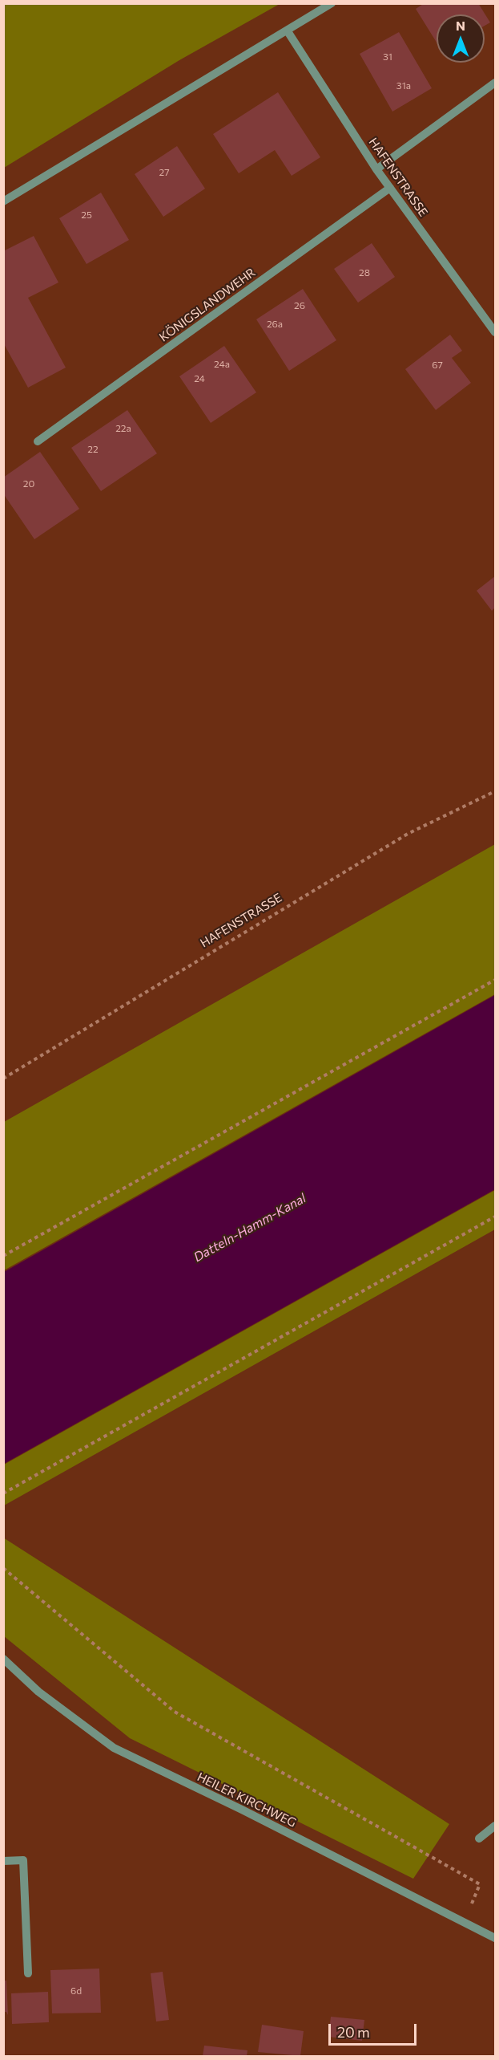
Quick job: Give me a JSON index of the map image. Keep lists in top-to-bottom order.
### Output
{
  "streets": {
    "street": ["HAFENSTRASSE", "KÖNIGSLANDWEHR", "HEILER KIRCHWEG"]
  },
  "crossings": [
    ["HAFENSTRASSE", "KÖNIGSLANDWEHR"]
  ],
  "water": ["Datteln-Hamm-Kanal"],
  "house_numbers": [
    "31",
    "31a",
    "27",
    "25",
    "28",
    "26",
    "26a",
    "24a",
    "67",
    "24",
    "22a",
    "22",
    "20",
    "6d"
  ],
  "scale_bar": "20 m",
  "north": "top"
}
